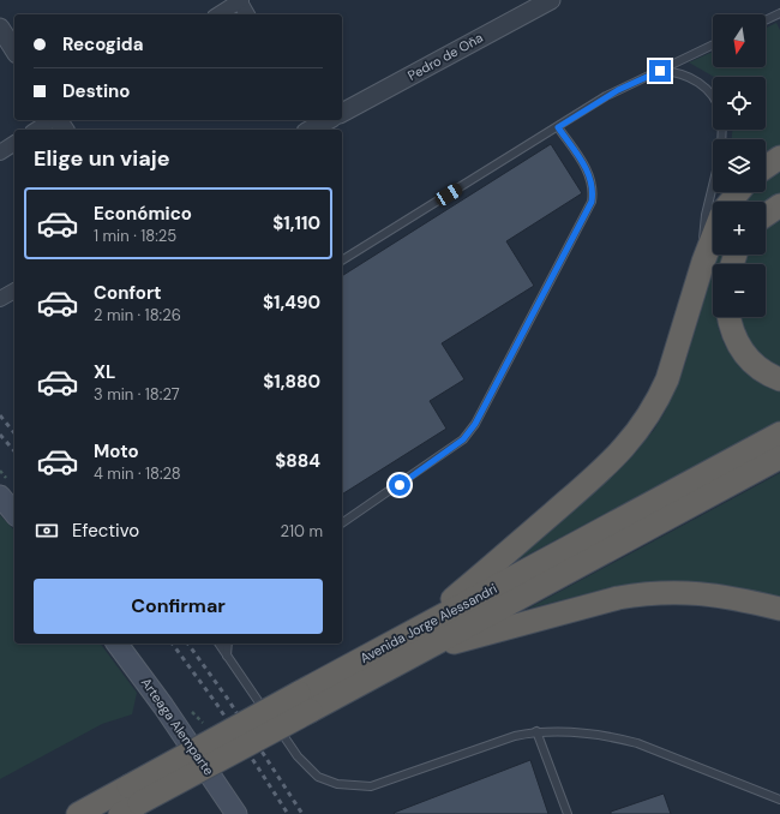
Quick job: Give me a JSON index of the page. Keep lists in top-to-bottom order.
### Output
{
  "streets": {
    "highway": ["Avenida Jorge Alessandri"],
    "main road": ["Arteaga Alemparte"],
    "street": ["Pedro de Oña"]
  },
  "north": "bottom",
  "page": {
    "map_buttons": ["+", "−"],
    "banner": ["Recogida", "Destino"],
    "heading": "Elige un viaje",
    "list": [
      {
        "name": "Económico",
        "note": "1 min · 18:25",
        "value": "$1,110"
      },
      {
        "name": "Confort",
        "note": "2 min · 18:26",
        "value": "$1,490"
      },
      {
        "name": "XL",
        "note": "3 min · 18:27",
        "value": "$1,880"
      },
      {
        "name": "Moto",
        "note": "4 min · 18:28",
        "value": "$884"
      }
    ],
    "pay": ["Efectivo", "210 m"],
    "buttons": "Confirmar"
  }
}
